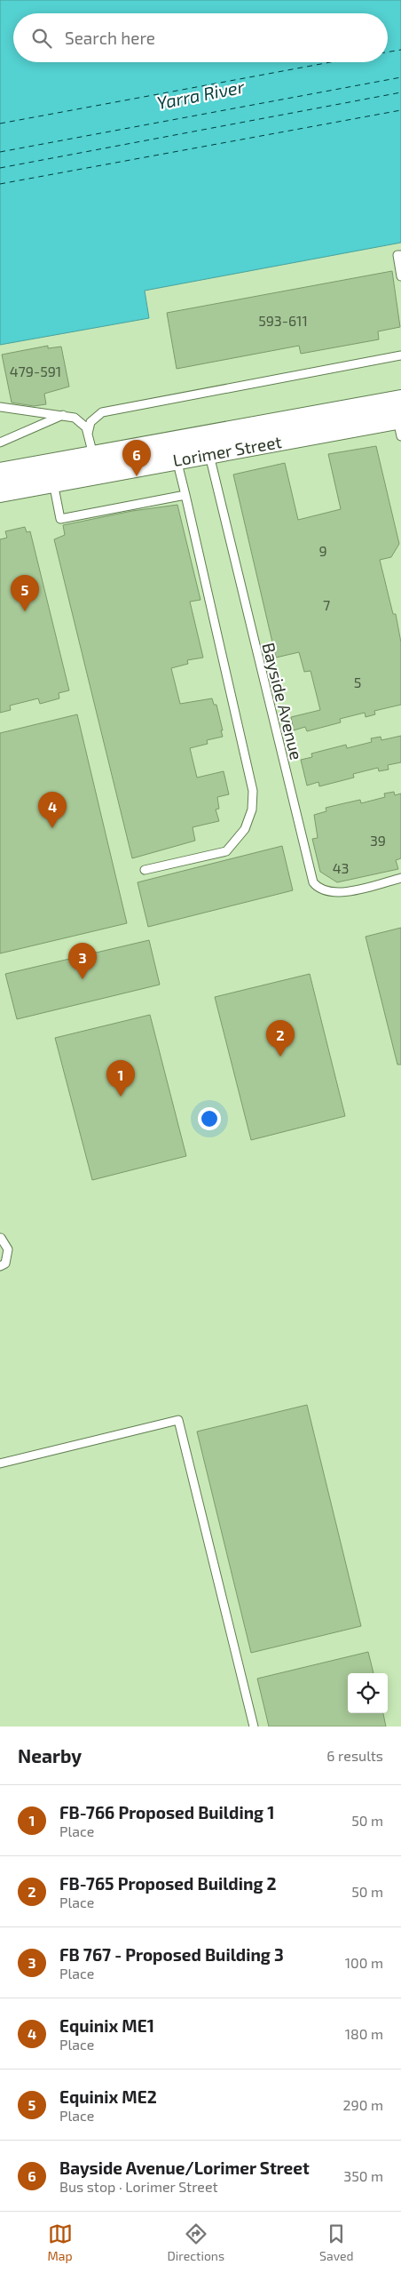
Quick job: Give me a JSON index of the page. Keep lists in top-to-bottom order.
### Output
{
  "streets": {
    "main road": ["Lorimer Street"],
    "lane": ["Bayside Avenue"]
  },
  "crossings": [
    ["Lorimer Street", "Bayside Avenue"]
  ],
  "water": ["Yarra River"],
  "house_numbers": [
    "593-611",
    "479-591",
    "9",
    "7",
    "5",
    "39",
    "43"
  ],
  "page": {
    "search": "Search here",
    "pins": [
      "6",
      "5",
      "4",
      "3",
      "2",
      "1"
    ],
    "heading": ["Nearby", "6 results"],
    "list": [
      {
        "mark": "1",
        "name": "FB-766 Proposed Building 1",
        "note": "Place",
        "value": "50 m"
      },
      {
        "mark": "2",
        "name": "FB-765 Proposed Building 2",
        "note": "Place",
        "value": "50 m"
      },
      {
        "mark": "3",
        "name": "FB 767 - Proposed Building 3",
        "note": "Place",
        "value": "100 m"
      },
      {
        "mark": "4",
        "name": "Equinix ME1",
        "note": "Place",
        "value": "180 m"
      },
      {
        "mark": "5",
        "name": "Equinix ME2",
        "note": "Place",
        "value": "290 m"
      },
      {
        "mark": "6",
        "name": "Bayside Avenue/Lorimer Street",
        "note": "Bus stop · Lorimer Street",
        "value": "350 m"
      }
    ],
    "nav": ["Map", "Directions", "Saved"]
  }
}
